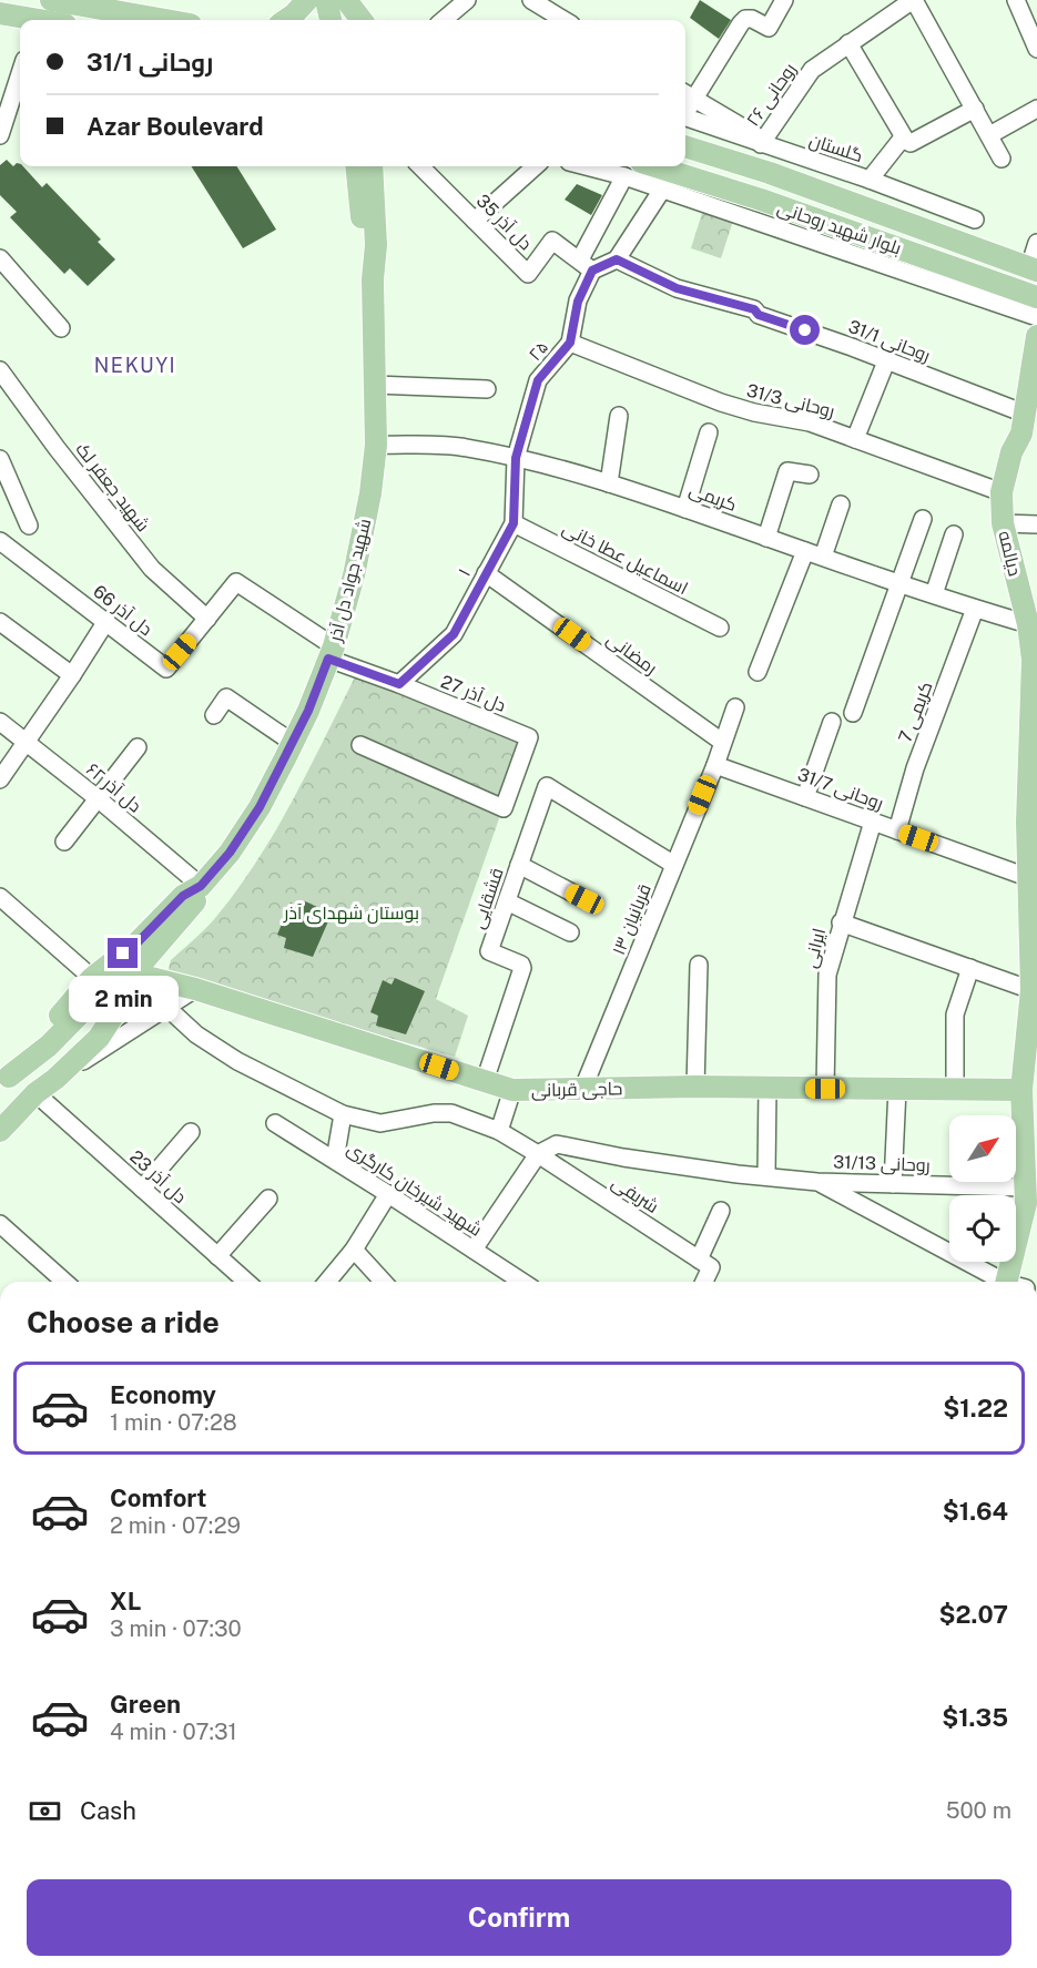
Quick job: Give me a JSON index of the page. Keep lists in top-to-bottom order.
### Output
{
  "streets": {
    "main road": [
      "بلوار شهید روحانی",
      "دیالمه",
      "شهید جواد دل آذر",
      "حاجی قربانی"
    ],
    "street": [
      "روحانی ۲۶",
      "گلستان",
      "دل آذر 35",
      "روحانی 31/1",
      "۲۵",
      "روحانی 31/3",
      "شهید جعفر لک",
      "کریمی",
      "اسماعیل عطا خانی",
      "۱",
      "دل آذر 66",
      "رمضانی",
      "دل آذر 27",
      "کریمی 7",
      "دل آذر ۶۲",
      "روحانی 31/7",
      "قشقایی",
      "۱۳ قربانیان",
      "ایرانی",
      "روحانی 31/13",
      "دل آذر 23",
      "شهید شیرخان کارگری",
      "شریفی"
    ]
  },
  "crossings": [
    ["روحانی ۲۶", "گلستان"],
    ["دل آذر 35", "۲۵"],
    ["روحانی 31/1", "دیالمه"],
    ["۲۵", "روحانی 31/3"],
    ["۲۵", "کریمی"],
    ["۲۵", "۱"],
    ["روحانی 31/3", "دیالمه"],
    ["شهید جعفر لک", "دل آذر 66"],
    ["کریمی", "دیالمه"],
    ["کریمی", "۱"],
    ["کریمی", "شهید جواد دل آذر"],
    ["کریمی", "کریمی 7"],
    ["دیالمه", "روحانی 31/7"],
    ["دیالمه", "حاجی قربانی"],
    ["دیالمه", "روحانی 31/13"],
    ["اسماعیل عطا خانی", "۱"],
    ["۱", "رمضانی"],
    ["۱", "دل آذر 27"],
    ["شهید جواد دل آذر", "دل آذر 66"],
    ["شهید جواد دل آذر", "دل آذر 27"],
    ["شهید جواد دل آذر", "دل آذر ۶۲"],
    ["دل آذر 66", "دل آذر 27"],
    ["رمضانی", "۱۳ قربانیان"],
    ["کریمی 7", "روحانی 31/7"],
    ["روحانی 31/7", "۱۳ قربانیان"],
    ["روحانی 31/7", "ایرانی"],
    ["قشقایی", "۱۳ قربانیان"],
    ["قشقایی", "حاجی قربانی"],
    ["۱۳ قربانیان", "حاجی قربانی"],
    ["ایرانی", "حاجی قربانی"],
    ["روحانی 31/13", "شریفی"]
  ],
  "districts": ["NEKUYI"],
  "parks": ["بوستان شهدای آذر"],
  "north": "top right",
  "page": {
    "banner": ["روحانی 31/1", "Azar Boulevard"],
    "bubble": "2 min",
    "heading": "Choose a ride",
    "list": [
      {
        "name": "Economy",
        "note": "1 min · 07:28",
        "value": "$1.22"
      },
      {
        "name": "Comfort",
        "note": "2 min · 07:29",
        "value": "$1.64"
      },
      {
        "name": "XL",
        "note": "3 min · 07:30",
        "value": "$2.07"
      },
      {
        "name": "Green",
        "note": "4 min · 07:31",
        "value": "$1.35"
      }
    ],
    "pay": ["Cash", "500 m"],
    "buttons": "Confirm"
  }
}
